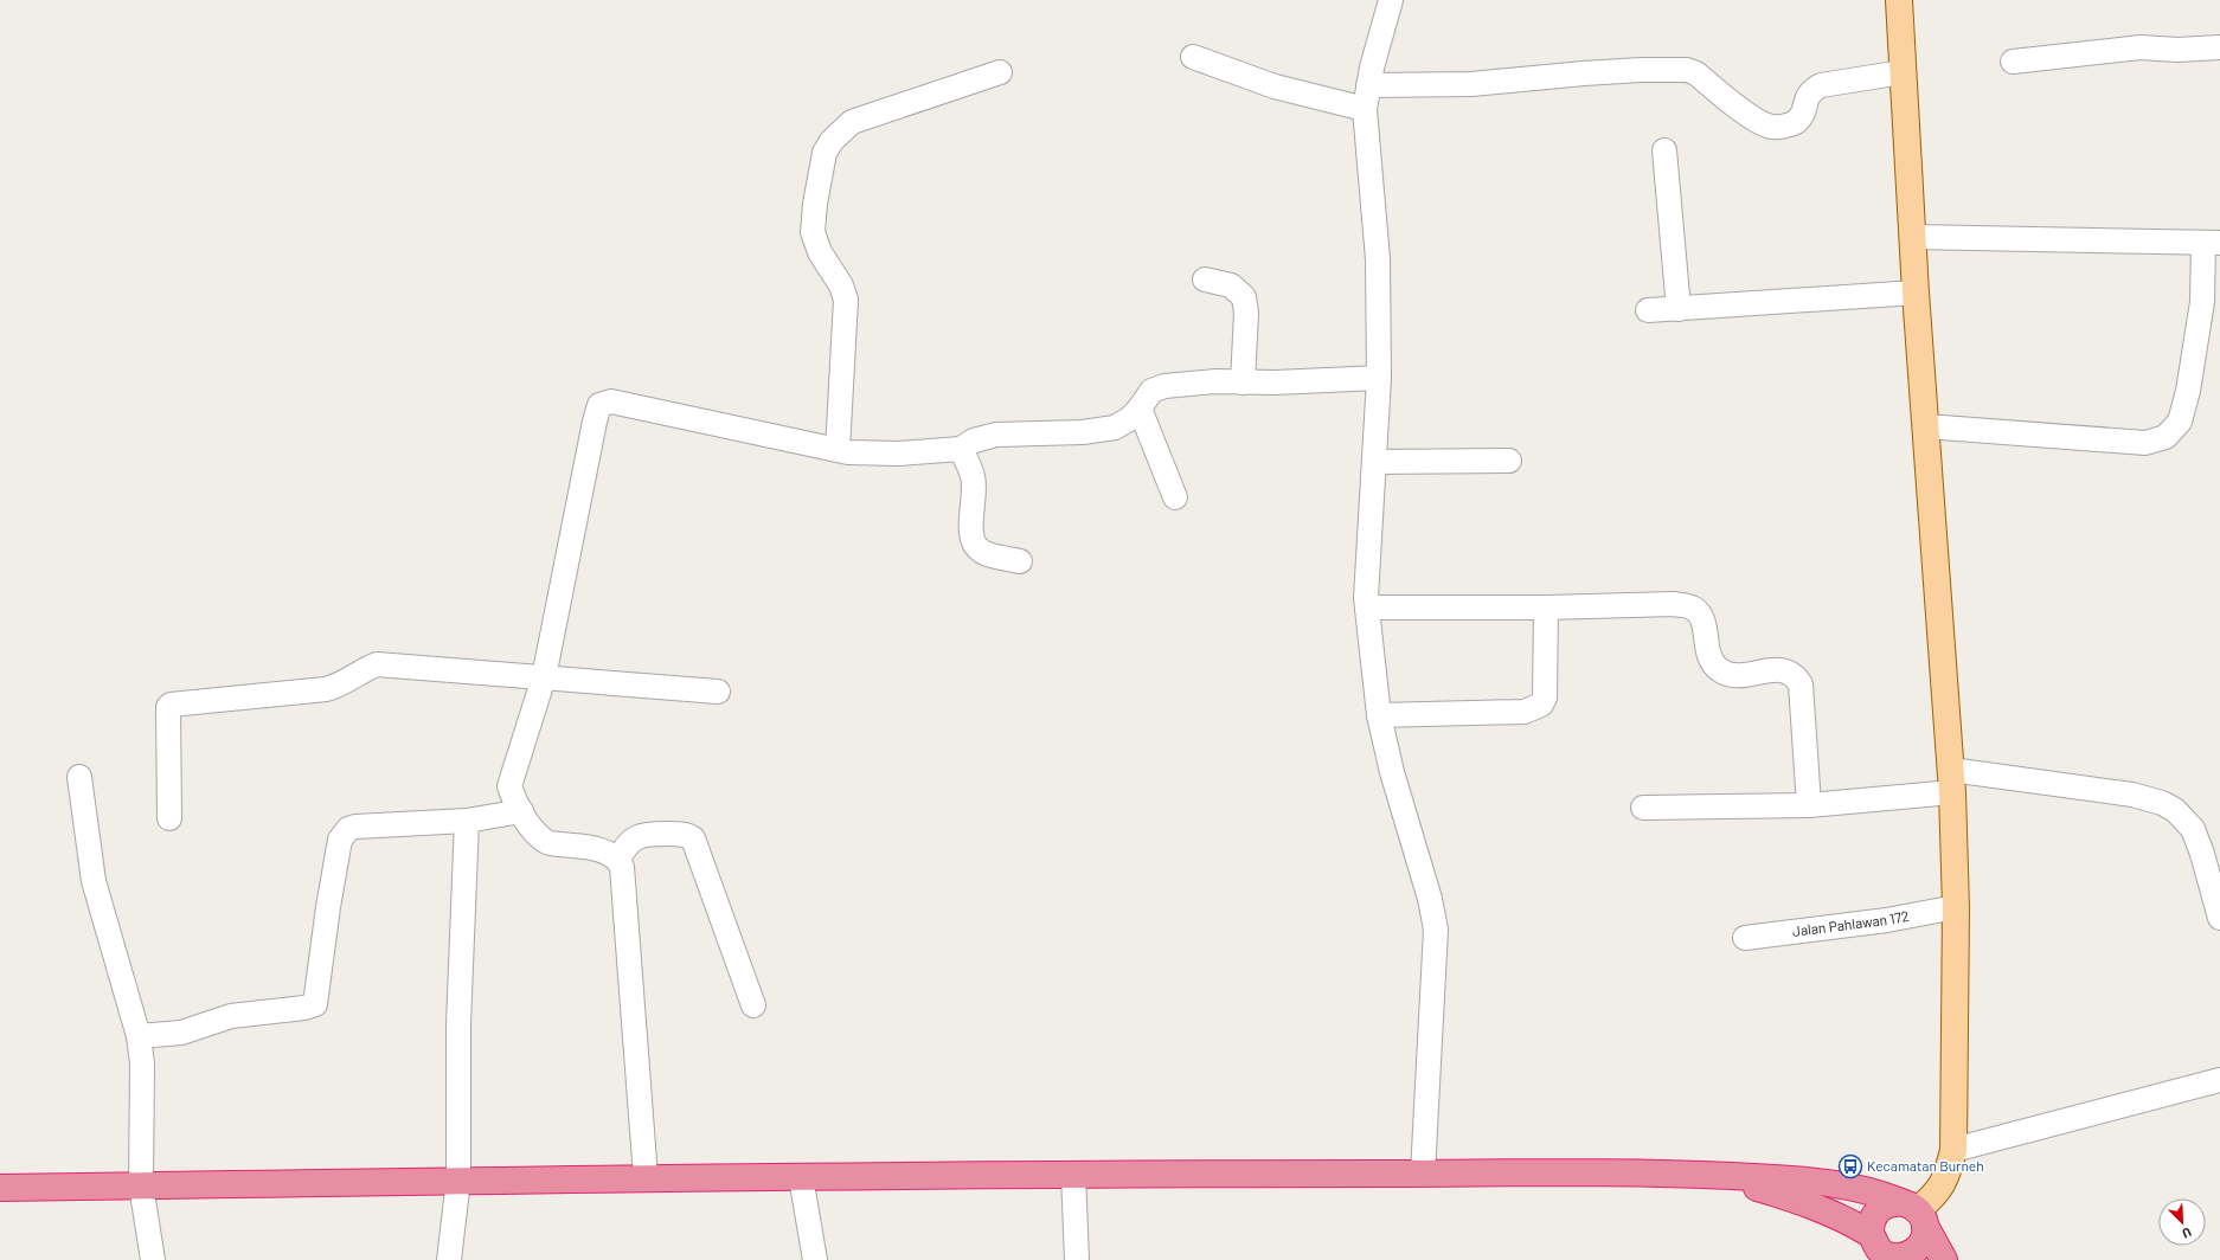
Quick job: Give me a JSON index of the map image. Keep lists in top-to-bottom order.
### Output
{
  "streets": {
    "street": ["Jalan Pahlawan 172"]
  },
  "places": {
    "bus stop": ["Kecamatan Burneh"]
  },
  "north": "bottom right"
}
